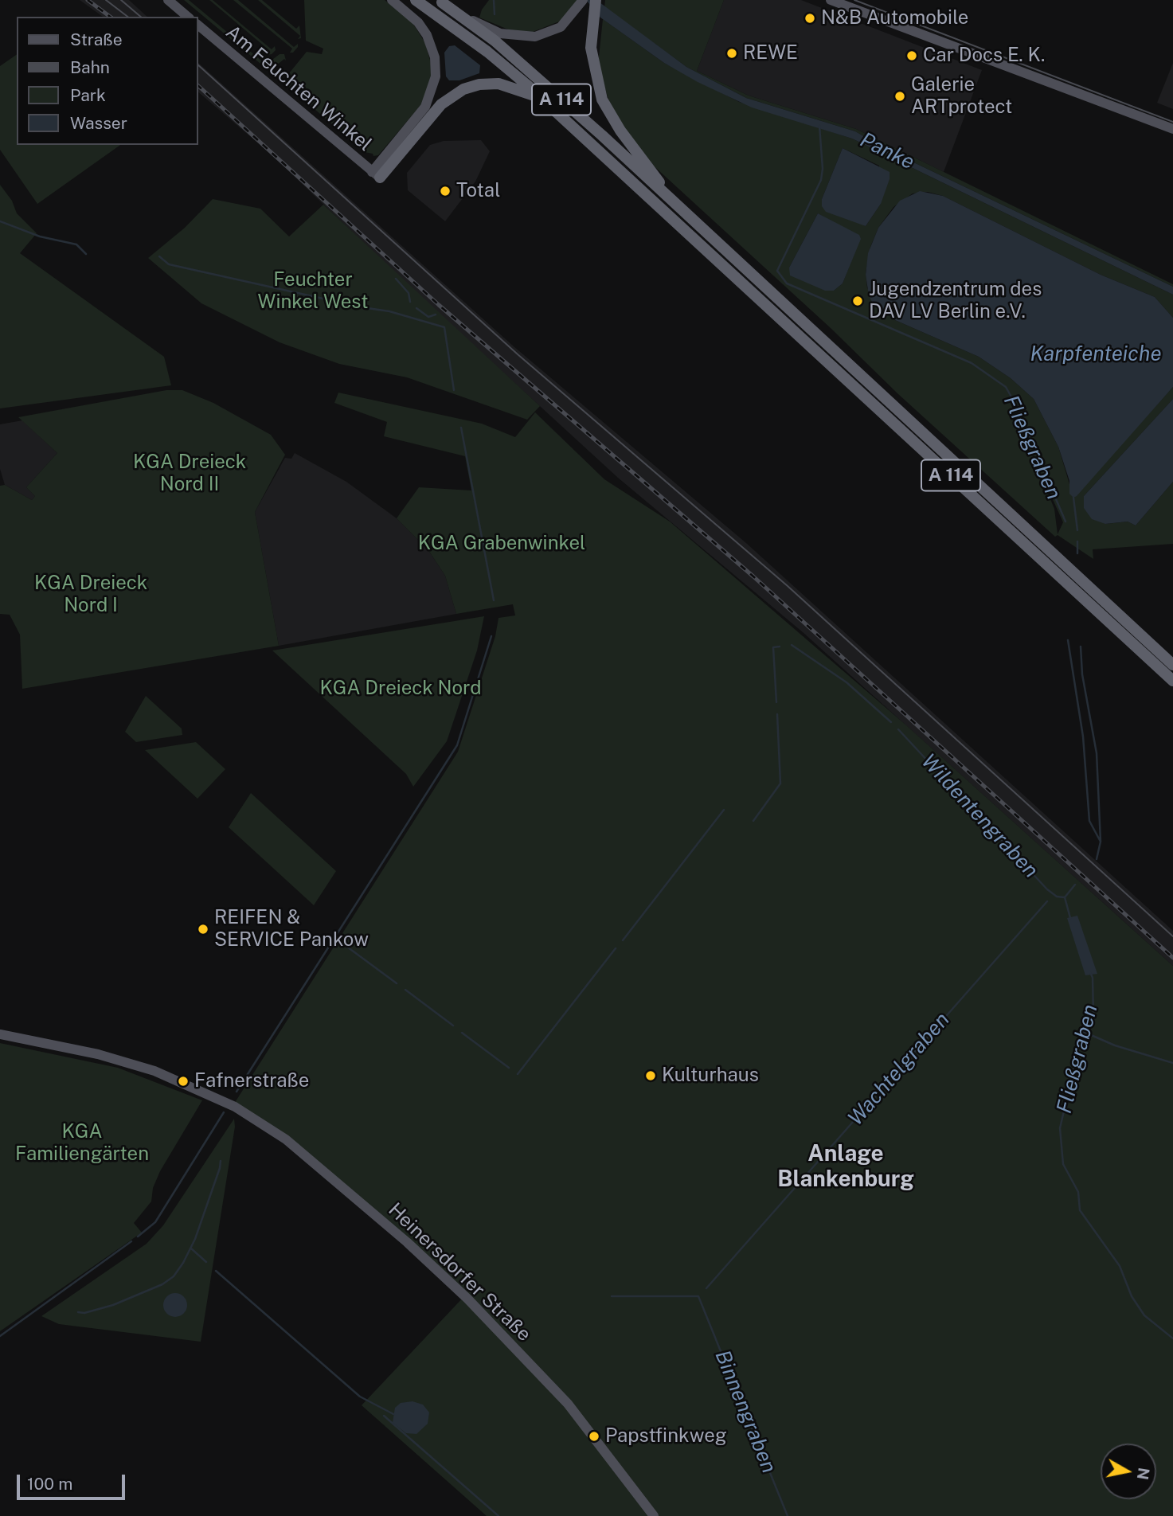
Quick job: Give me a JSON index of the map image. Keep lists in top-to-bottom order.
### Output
{
  "streets": {
    "highway": ["A 114"],
    "main road": ["Am Feuchten Winkel", "Heinersdorfer Straße"]
  },
  "districts": ["Anlage Blankenburg"],
  "water": [
    "Panke",
    "Karpfenteiche",
    "Fließgraben",
    "Wildentengraben",
    "Wachtelgraben",
    "Binnengraben"
  ],
  "parks": [
    "Feuchter Winkel West",
    "KGA Dreieck Nord II",
    "KGA Grabenwinkel",
    "KGA Dreieck Nord I",
    "KGA Dreieck Nord",
    "KGA Familiengärten"
  ],
  "places": [
    "N&B Automobile",
    "REWE",
    "Car Docs E. K.",
    "Galerie ARTprotect",
    "Total",
    "Jugendzentrum des DAV LV Berlin e.V.",
    "REIFEN & SERVICE Pankow",
    "Kulturhaus",
    "Fafnerstraße",
    "Papstfinkweg"
  ],
  "legend": [
    "Straße",
    "Bahn",
    "Park",
    "Wasser"
  ],
  "scale_bar": "100 m",
  "north": "right"
}
